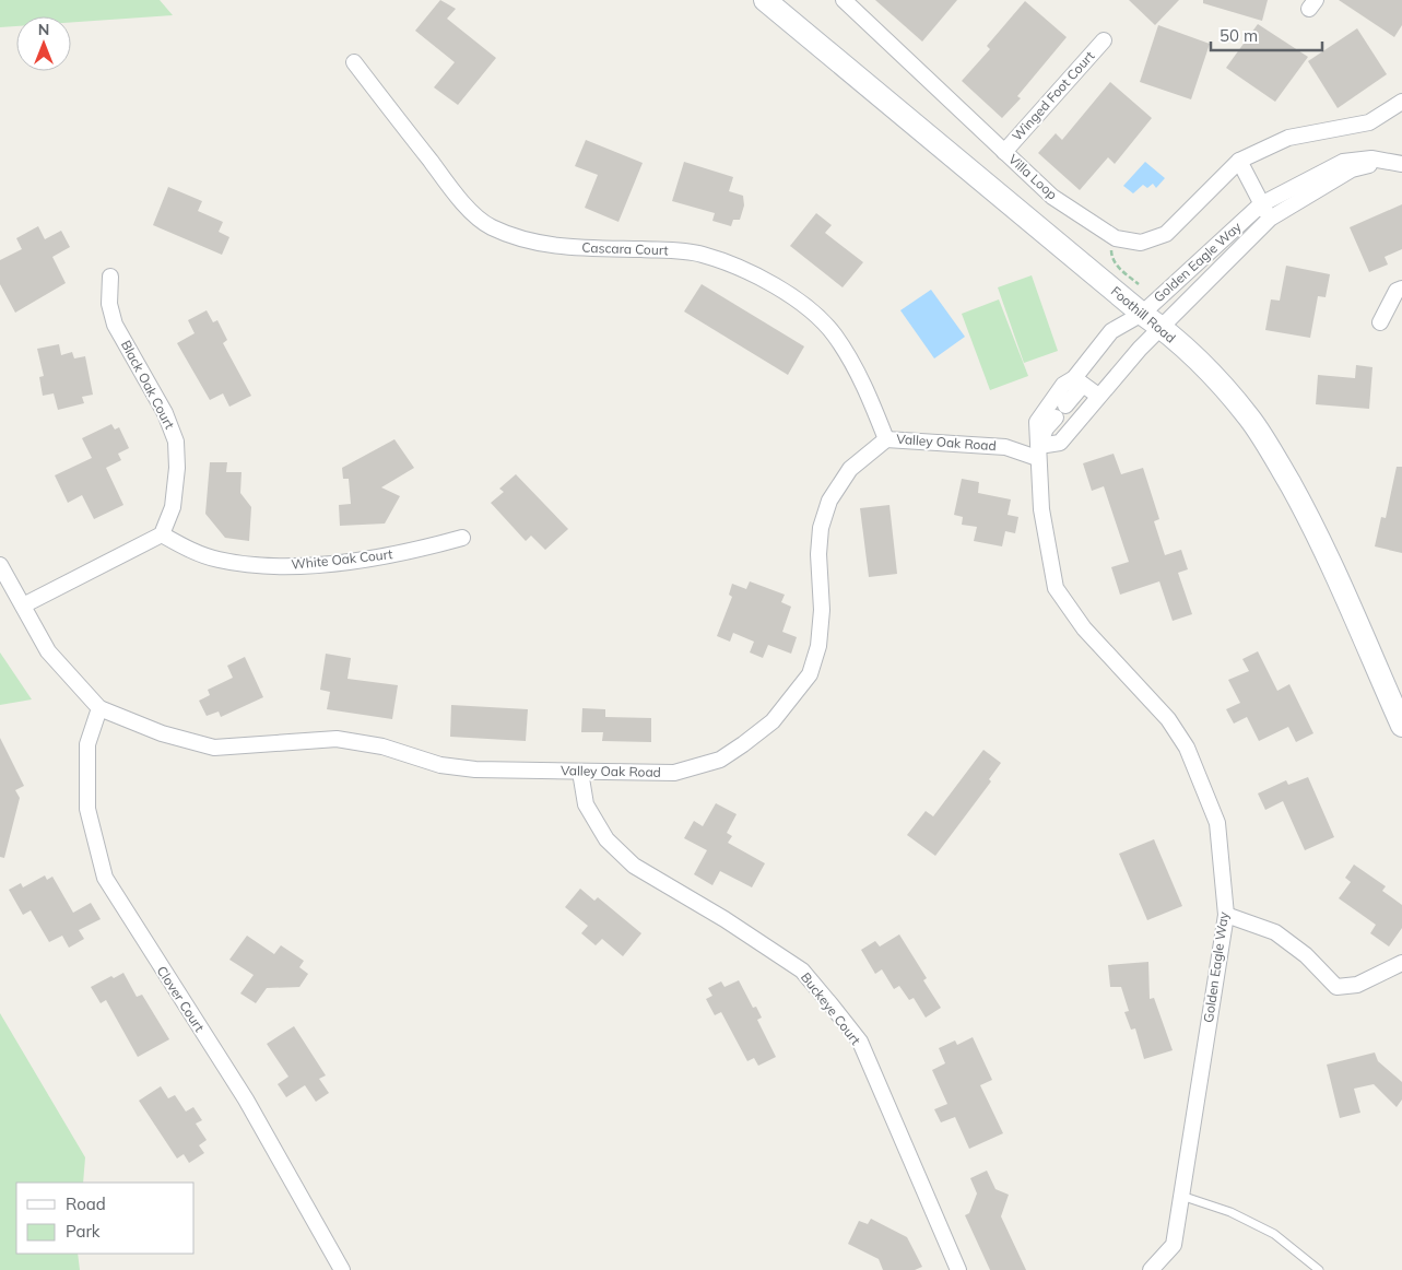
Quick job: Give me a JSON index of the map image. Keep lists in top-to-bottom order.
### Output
{
  "streets": {
    "main road": ["Foothill Road"],
    "street": [
      "Winged Foot Court",
      "Villa Loop",
      "Cascara Court",
      "Golden Eagle Way",
      "Black Oak Court",
      "Valley Oak Road",
      "White Oak Court",
      "Clover Court",
      "Buckeye Court"
    ]
  },
  "crossings": [
    ["Winged Foot Court", "Villa Loop"],
    ["Cascara Court", "Valley Oak Road"],
    ["Golden Eagle Way", "Foothill Road"],
    ["Golden Eagle Way", "Valley Oak Road"],
    ["Black Oak Court", "White Oak Court"],
    ["Valley Oak Road", "Clover Court"],
    ["Valley Oak Road", "Buckeye Court"]
  ],
  "legend": ["Road", "Park"],
  "scale_bar": "50 m",
  "north": "top"
}
